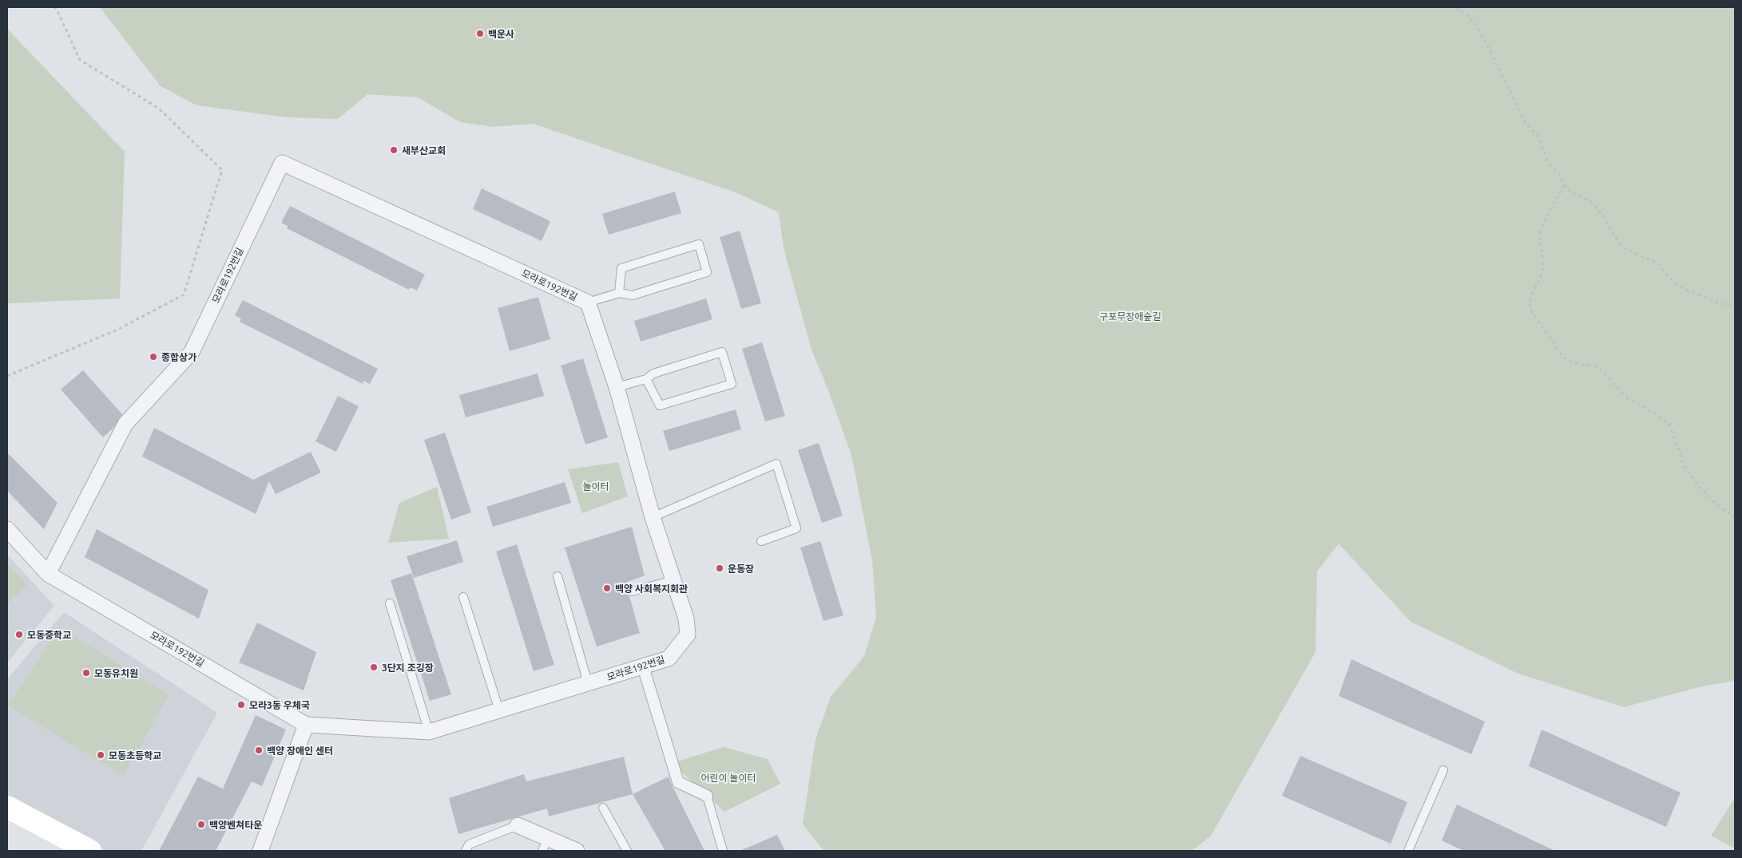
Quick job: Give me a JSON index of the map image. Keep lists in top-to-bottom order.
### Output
{
  "streets": {
    "street": ["모라로192번길"]
  },
  "parks": ["구포무장애숲길", "놀이터", "어린이 놀이터"],
  "places": [
    "백운사",
    "새부산교회",
    "종합상가",
    "운동장",
    "백양 사회복지회관",
    "모동중학교",
    "3단지 조깅장",
    "모동유치원",
    "모라3동 우체국",
    "백양 장애인 센터",
    "모동초등학교",
    "백양벤쳐타운"
  ]
}
